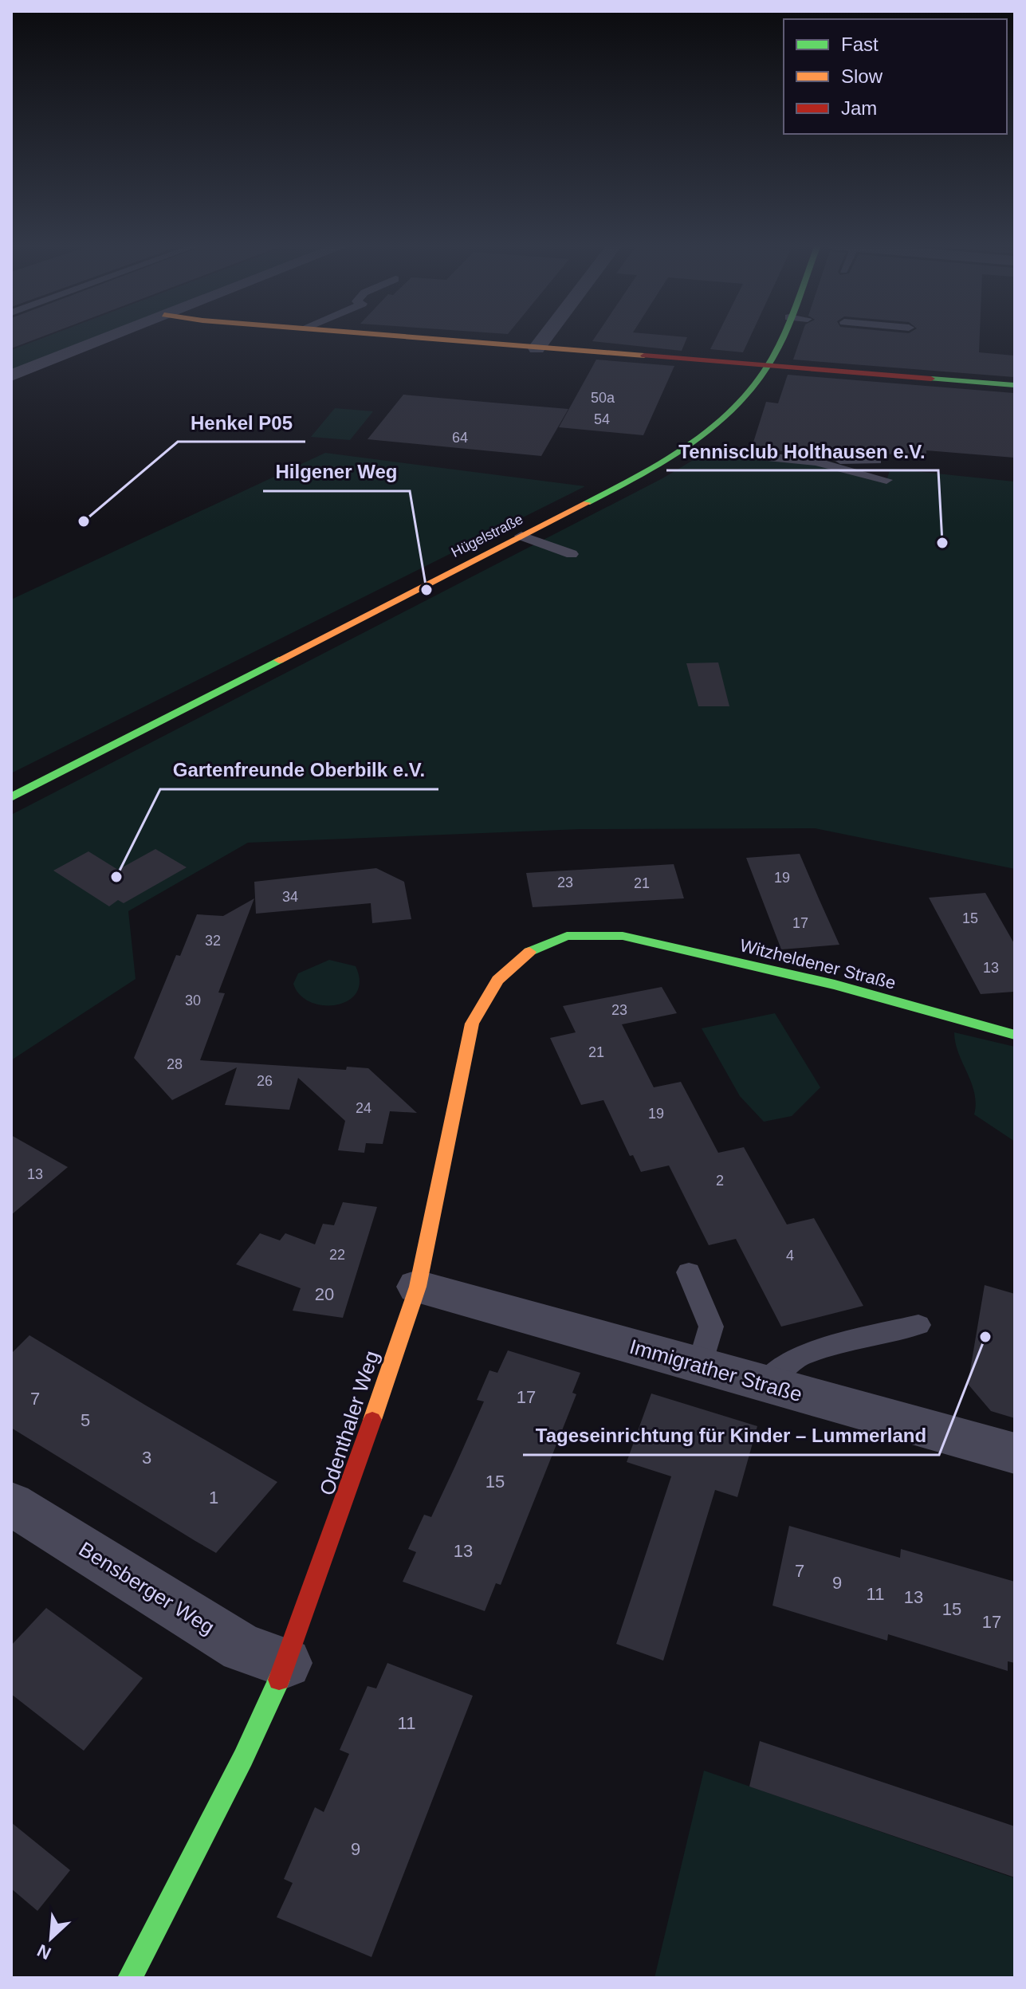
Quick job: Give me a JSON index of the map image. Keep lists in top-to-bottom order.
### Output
{
  "streets": {
    "street": [
      "Hügelstraße",
      "Witzheldener Straße",
      "Immigrather Straße",
      "Odenthaler Weg",
      "Bensberger Weg"
    ]
  },
  "crossings": [
    ["Witzheldener Straße", "Odenthaler Weg"],
    ["Immigrather Straße", "Odenthaler Weg"],
    ["Odenthaler Weg", "Bensberger Weg"]
  ],
  "places": [
    "Henkel P05",
    "Tennisclub Holthausen e.V.",
    "Hilgener Weg",
    "Gartenfreunde Oberbilk e.V.",
    "Tageseinrichtung für Kinder – Lummerland"
  ],
  "house_numbers": [
    "50a",
    "54",
    "64",
    "19",
    "23",
    "21",
    "34",
    "15",
    "17",
    "32",
    "13",
    "30",
    "23",
    "21",
    "28",
    "26",
    "24",
    "19",
    "13",
    "2",
    "22",
    "4",
    "20",
    "17",
    "7",
    "5",
    "3",
    "15",
    "1",
    "13",
    "7",
    "9",
    "11",
    "13",
    "15",
    "17",
    "11",
    "9"
  ],
  "legend": ["Fast", "Slow", "Jam"],
  "north": "bottom left"
}
